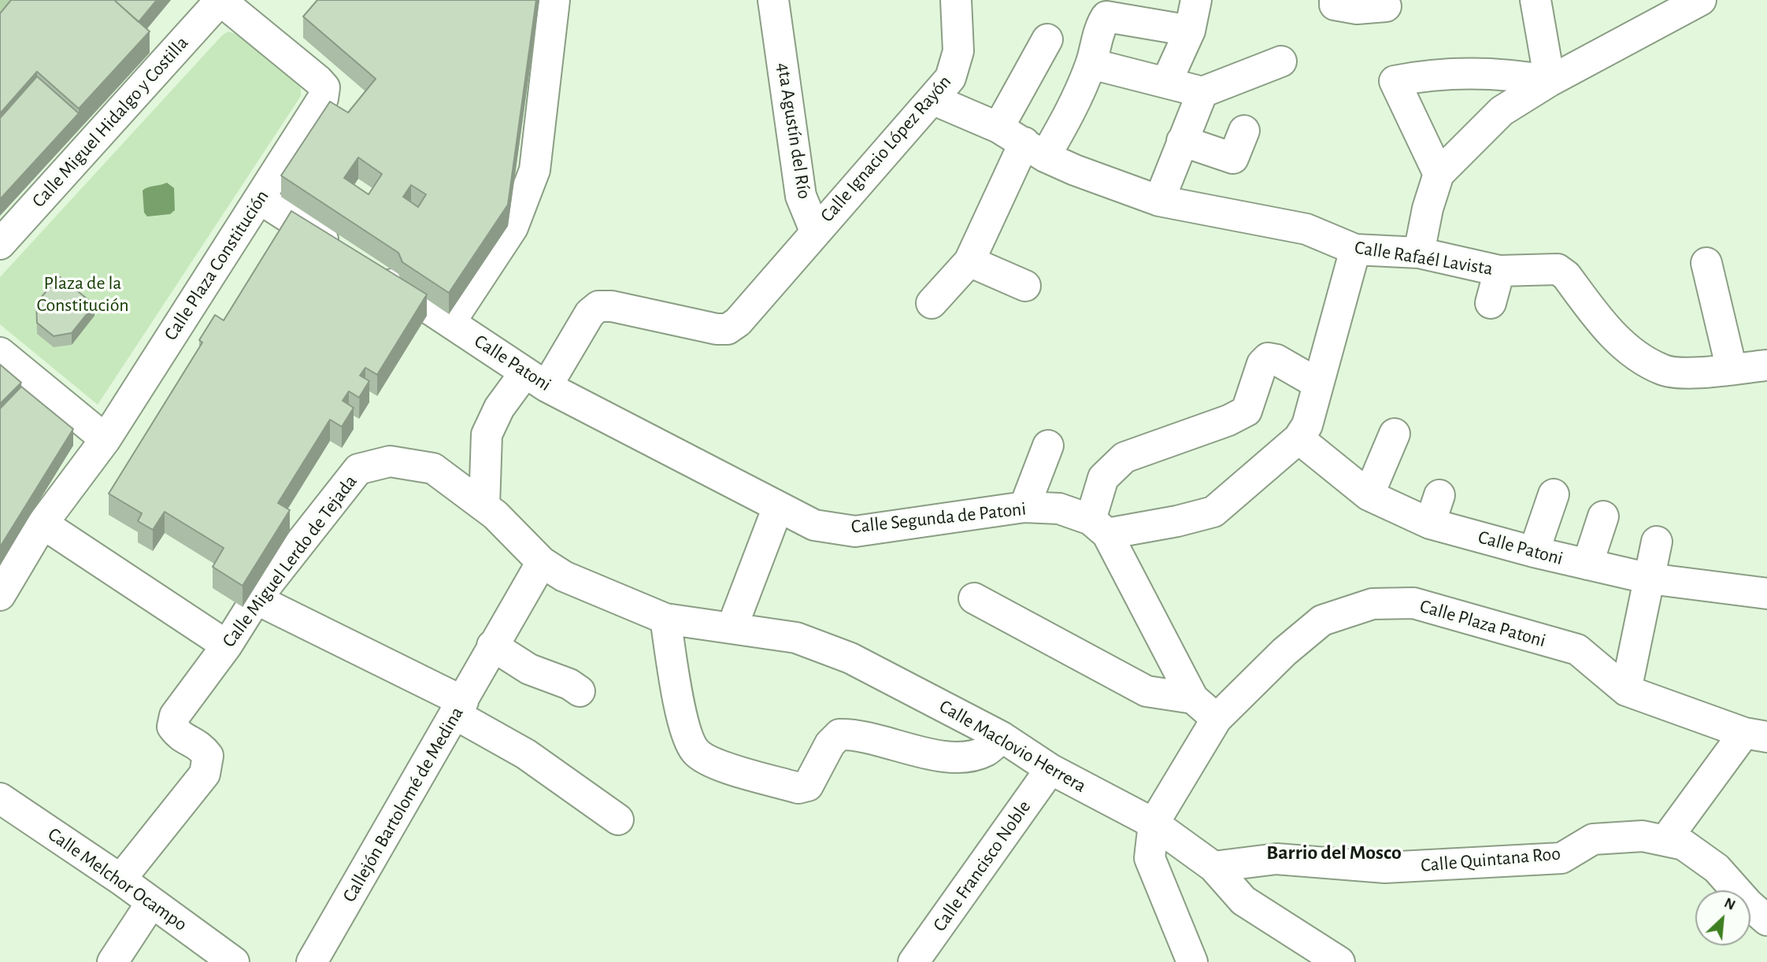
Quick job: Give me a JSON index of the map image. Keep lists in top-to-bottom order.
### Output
{
  "streets": {
    "street": [
      "Calle Miguel Hidalgo y Costilla",
      "4ta Agustín del Río",
      "Calle Ignacio López Rayón",
      "Calle Rafaél Lavista",
      "Calle Plaza Constitución",
      "Calle Patoni",
      "Calle Segunda de Patoni",
      "Calle Miguel Lerdo de Tejada",
      "Calle Plaza Patoni",
      "Calle Maclovio Herrera",
      "Callejón Bartolomé de Medina",
      "Calle Quintana Roo",
      "Calle Francisco Noble",
      "Calle Melchor Ocampo"
    ]
  },
  "crossings": [
    ["Calle Miguel Hidalgo y Costilla", "Calle Plaza Constitución"],
    ["4ta Agustín del Río", "Calle Ignacio López Rayón"],
    ["Calle Ignacio López Rayón", "Calle Rafaél Lavista"],
    ["Calle Patoni", "Calle Segunda de Patoni"],
    ["Calle Miguel Lerdo de Tejada", "Calle Maclovio Herrera"],
    ["Calle Miguel Lerdo de Tejada", "Callejón Bartolomé de Medina"],
    ["Calle Miguel Lerdo de Tejada", "Calle Melchor Ocampo"],
    ["Calle Plaza Patoni", "Calle Maclovio Herrera"],
    ["Calle Maclovio Herrera", "Calle Quintana Roo"],
    ["Calle Maclovio Herrera", "Calle Francisco Noble"]
  ],
  "districts": ["Barrio del Mosco"],
  "parks": ["Plaza de la Constitución"],
  "north": "top right"
}
